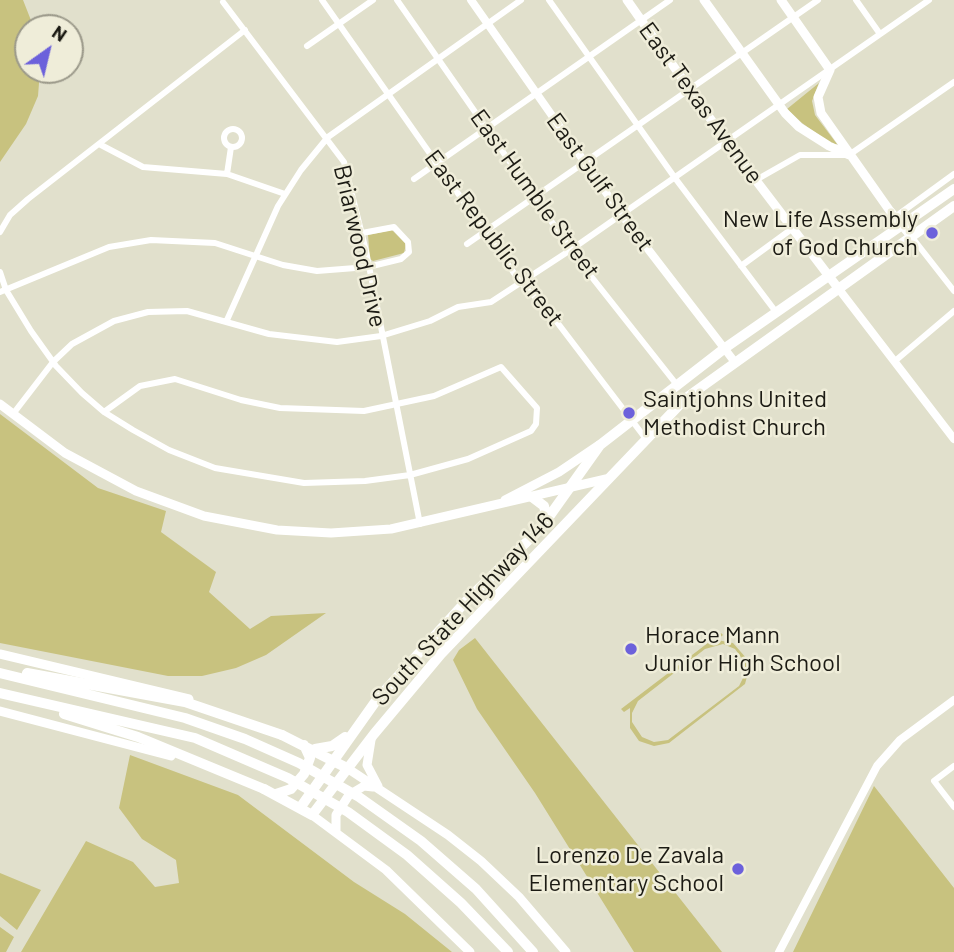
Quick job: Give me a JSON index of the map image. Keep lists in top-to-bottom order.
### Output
{
  "streets": {
    "main road": ["East Texas Avenue", "South State Highway 146"],
    "street": [
      "East Gulf Street",
      "East Humble Street",
      "East Republic Street",
      "Briarwood Drive"
    ]
  },
  "crossings": [
    ["East Texas Avenue", "South State Highway 146"],
    ["East Gulf Street", "South State Highway 146"],
    ["East Humble Street", "South State Highway 146"],
    ["East Republic Street", "South State Highway 146"]
  ],
  "places": [
    "New Life Assembly of God Church",
    "Saintjohns United Methodist Church",
    "Horace Mann Junior High School",
    "Lorenzo De Zavala Elementary School"
  ],
  "north": "top right"
}
